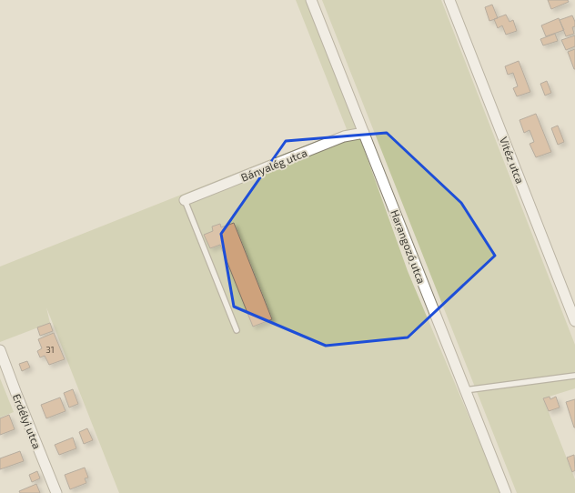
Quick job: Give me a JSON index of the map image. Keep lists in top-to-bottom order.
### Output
{
  "streets": {
    "street": [
      "Vitéz utca",
      "Bányalég utca",
      "Harangozó utca",
      "Erdélyi utca"
    ]
  },
  "crossings": [
    ["Bányalég utca", "Harangozó utca"]
  ],
  "house_numbers": ["31"]
}
